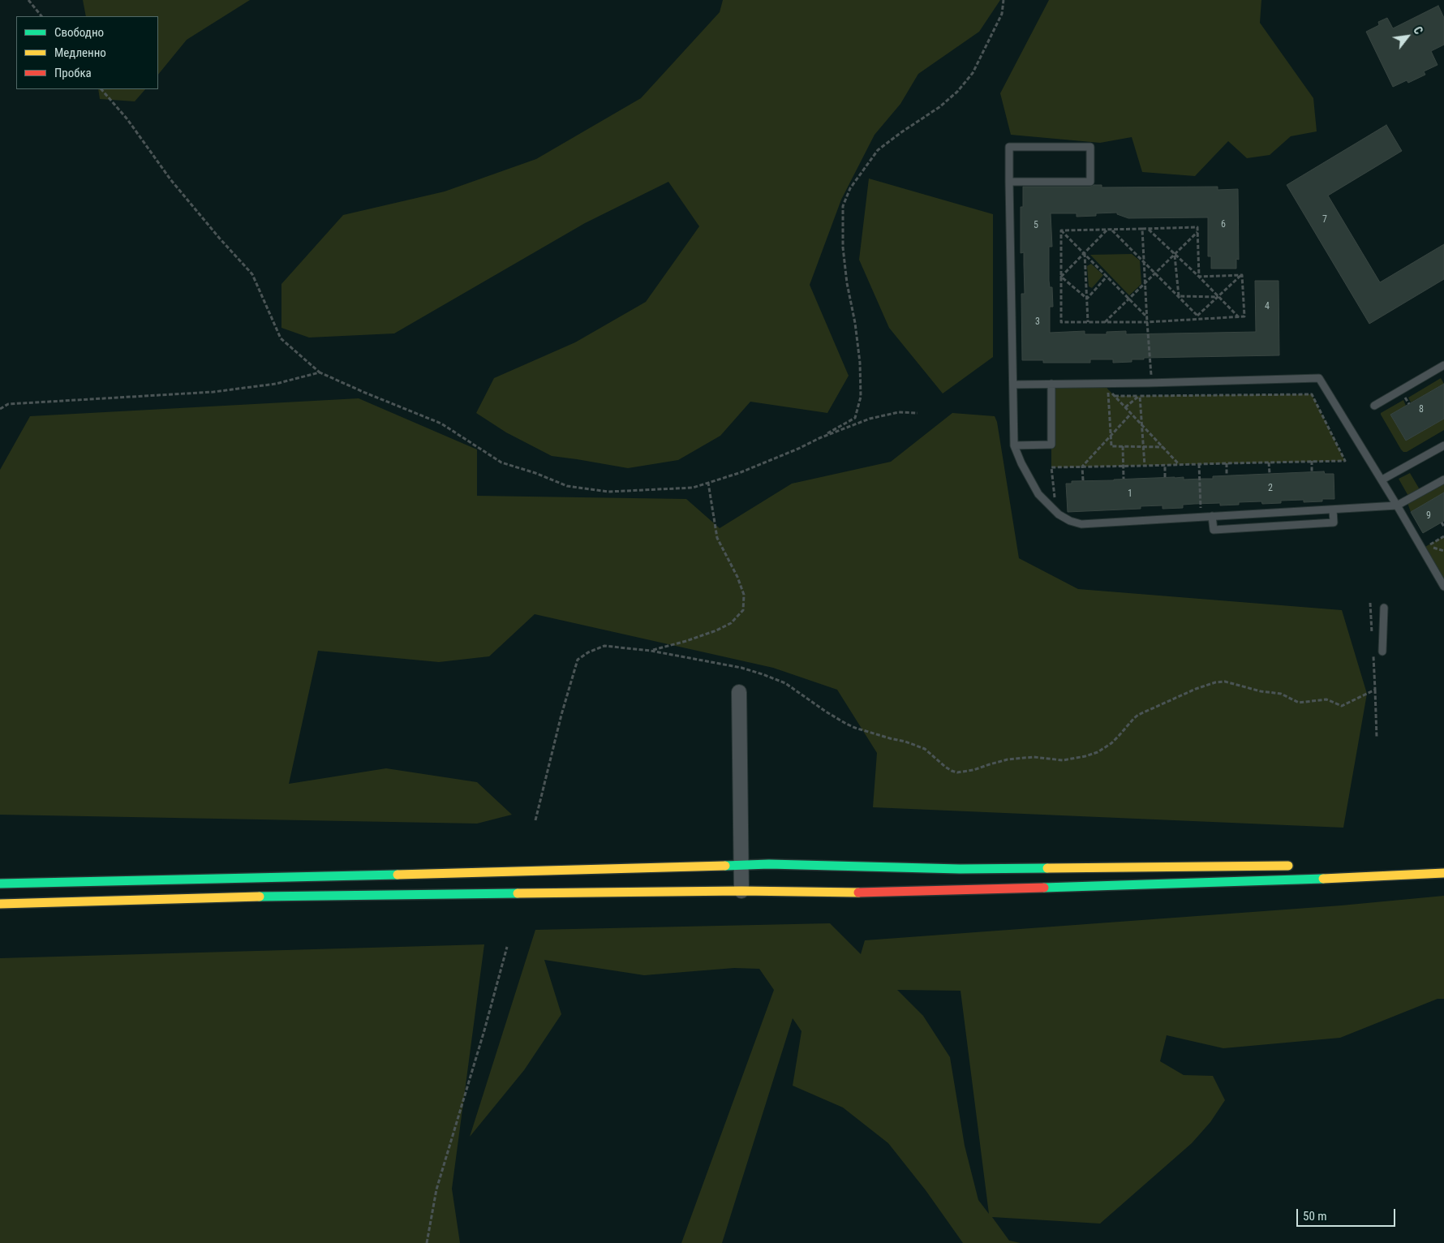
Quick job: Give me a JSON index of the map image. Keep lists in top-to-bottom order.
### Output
{
  "house_numbers": [
    "7",
    "6",
    "5",
    "4",
    "3",
    "8",
    "2",
    "1",
    "9"
  ],
  "legend": ["Свободно", "Медленно", "Пробка"],
  "scale_bar": "50 m",
  "north": "top right"
}
